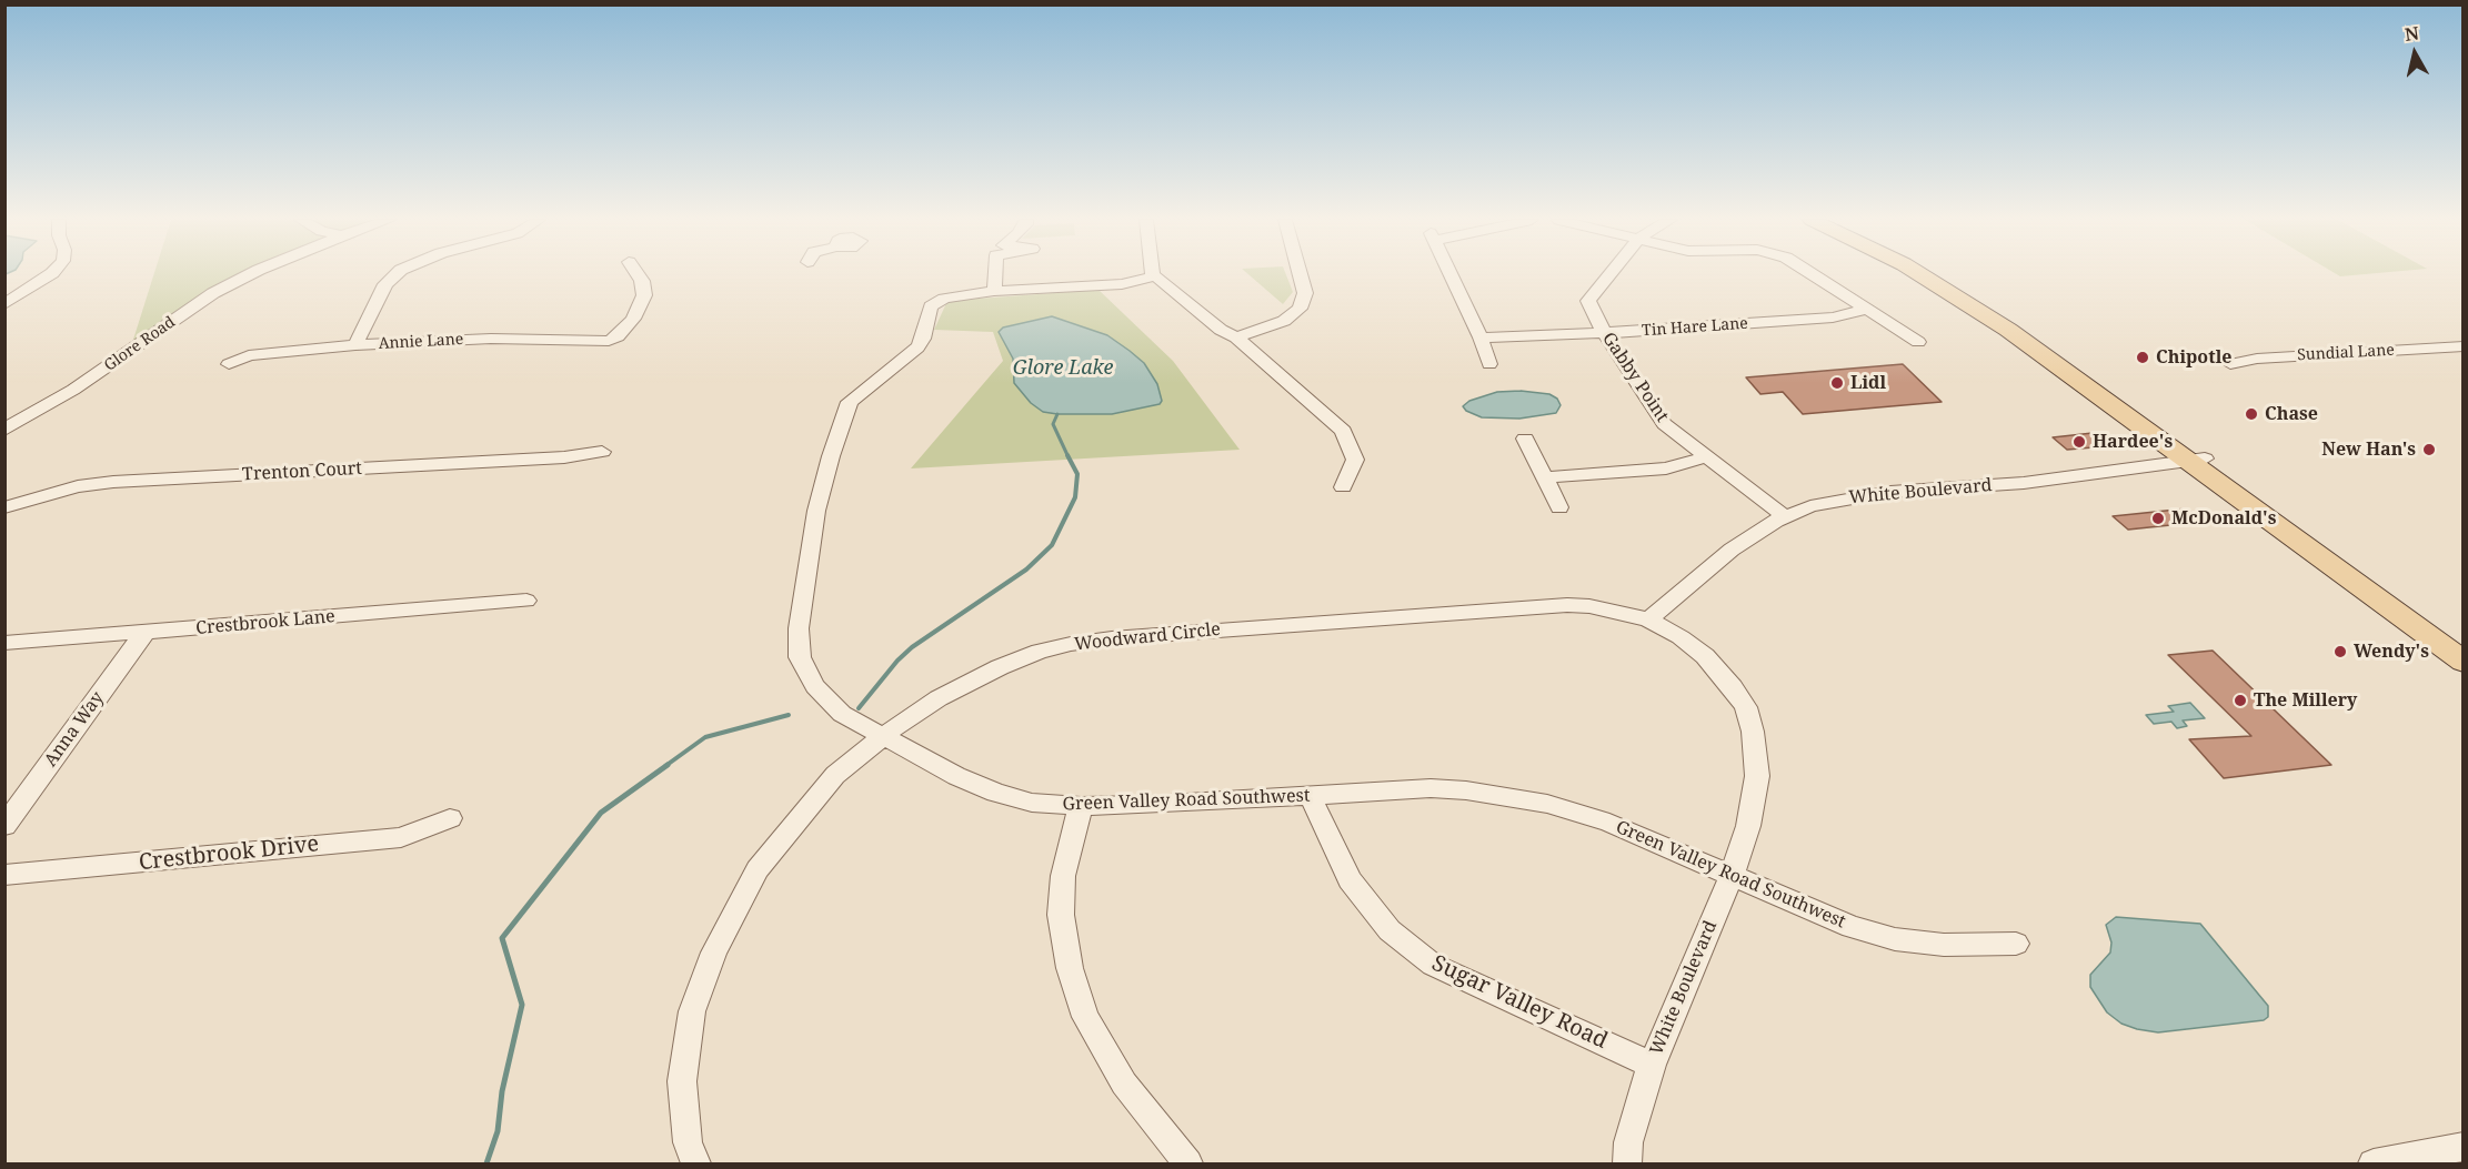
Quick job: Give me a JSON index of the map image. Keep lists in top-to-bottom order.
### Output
{
  "streets": {
    "street": [
      "Tin Hare Lane",
      "Annie Lane",
      "Glore Road",
      "Sundial Lane",
      "Gabby Point",
      "Trenton Court",
      "White Boulevard",
      "Crestbrook Lane",
      "Woodward Circle",
      "Anna Way",
      "Green Valley Road Southwest",
      "Crestbrook Drive",
      "Sugar Valley Road"
    ]
  },
  "crossings": [
    ["Tin Hare Lane", "Gabby Point"],
    ["Gabby Point", "White Boulevard"],
    ["White Boulevard", "Woodward Circle"],
    ["White Boulevard", "Green Valley Road Southwest"],
    ["White Boulevard", "Sugar Valley Road"],
    ["Crestbrook Lane", "Anna Way"],
    ["Woodward Circle", "Green Valley Road Southwest"],
    ["Green Valley Road Southwest", "Sugar Valley Road"]
  ],
  "water": ["Glore Lake"],
  "places": [
    "Chipotle",
    "Lidl",
    "Chase",
    "Hardee's",
    "New Han's",
    "McDonald's",
    "Wendy's",
    "The Millery"
  ],
  "north": "top"
}
